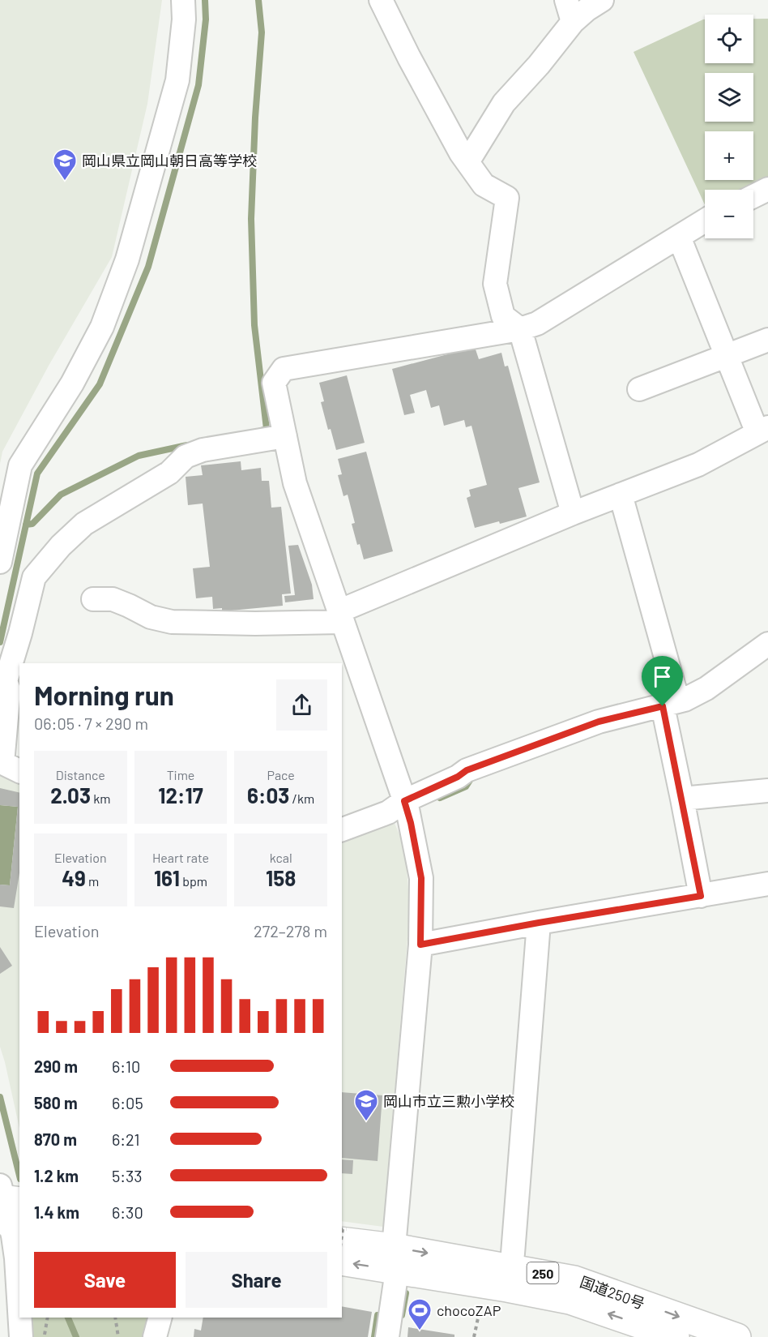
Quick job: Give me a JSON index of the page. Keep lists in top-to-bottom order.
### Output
{
  "streets": {
    "highway": ["250", "国道250号"]
  },
  "places": {
    "school or university": ["岡山県立岡山朝日高等学校", "岡山市立三勲小学校"],
    "sports": ["chocoZAP"]
  },
  "page": {
    "map_buttons": ["+", "−"],
    "heading": ["Morning run", "06:05 · 7 × 290 m"],
    "stats": [
      ["Distance", "2.03 km"],
      ["Time", "12:17"],
      ["Pace", "6:03 /km"],
      ["Elevation", "49 m"],
      ["Heart rate", "161 bpm"],
      ["kcal", "158"]
    ],
    "chart": ["Elevation", "272–278 m"],
    "list": [
      {
        "name": "290 m",
        "note": "6:10"
      },
      {
        "name": "580 m",
        "note": "6:05"
      },
      {
        "name": "870 m",
        "note": "6:21"
      },
      {
        "name": "1.2 km",
        "note": "5:33"
      },
      {
        "name": "1.4 km",
        "note": "6:30"
      }
    ],
    "buttons": ["Save", "Share"]
  }
}
